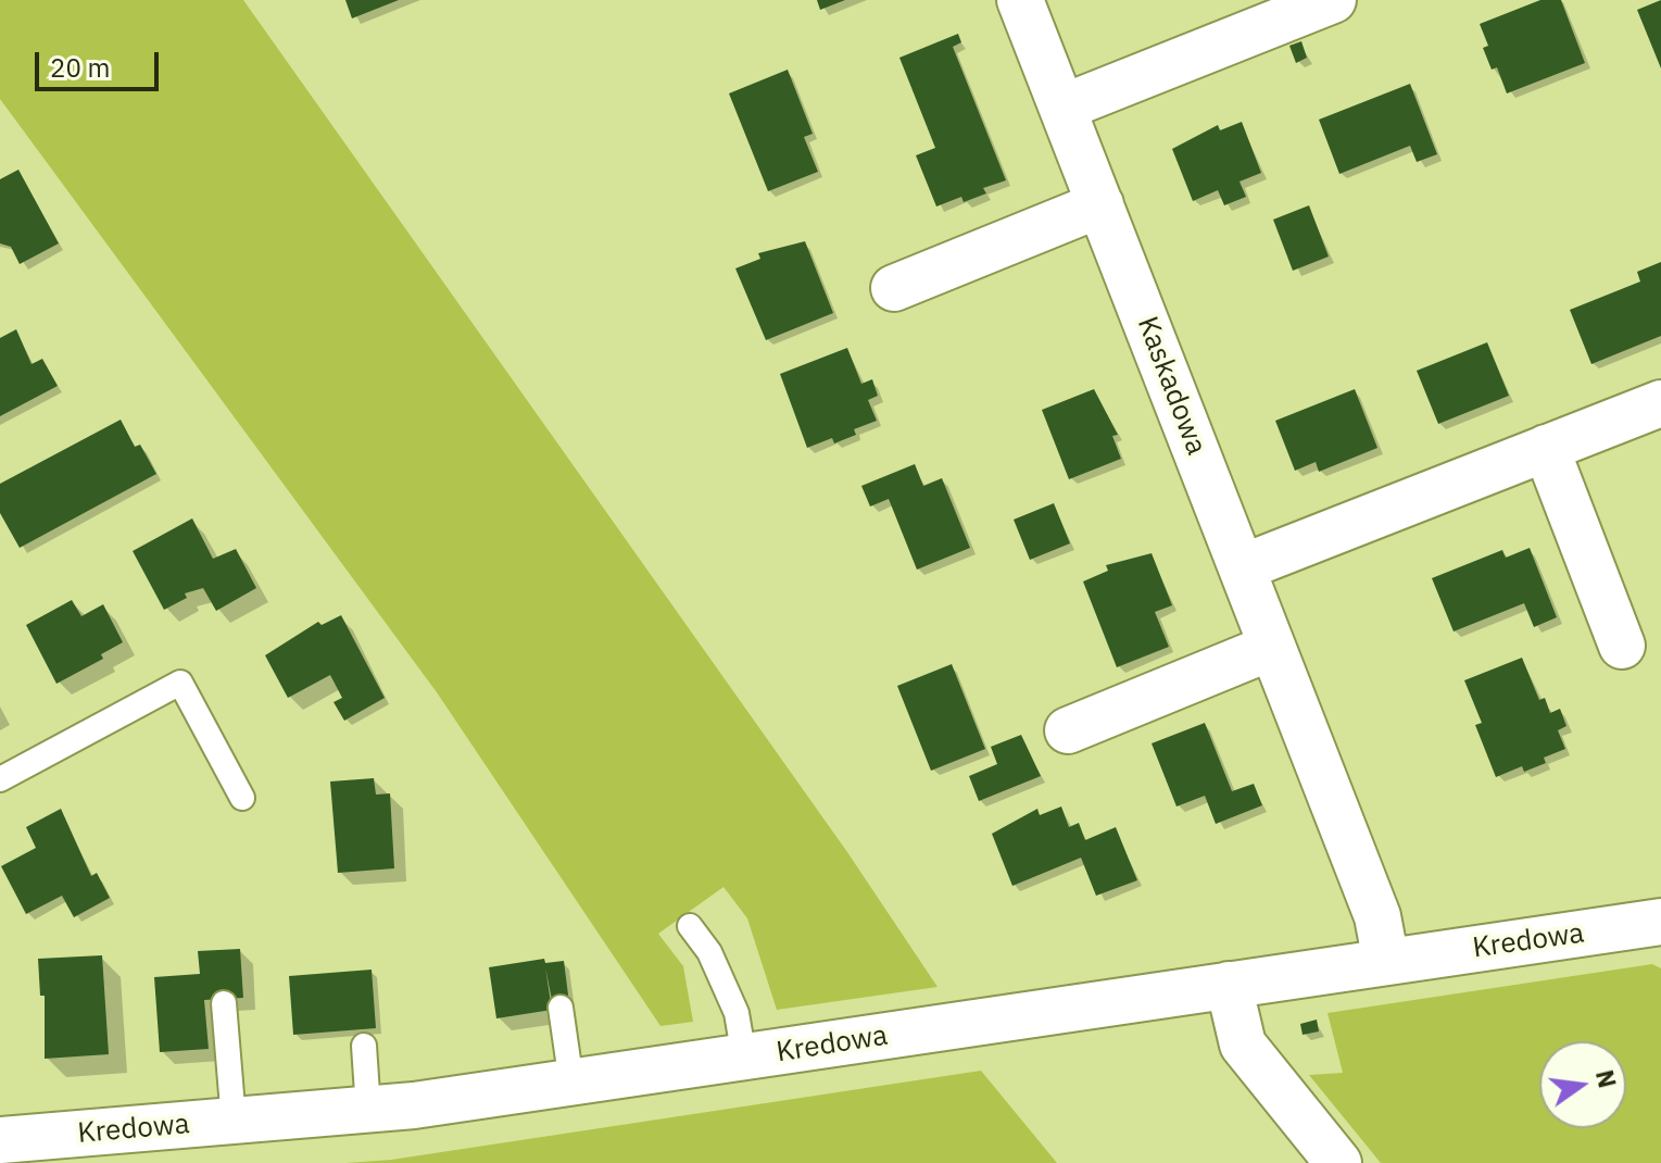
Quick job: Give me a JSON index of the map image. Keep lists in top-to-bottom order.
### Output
{
  "streets": {
    "street": ["Kaskadowa", "Kredowa"]
  },
  "crossings": [
    ["Kaskadowa", "Kredowa"]
  ],
  "scale_bar": "20 m",
  "north": "right"
}
